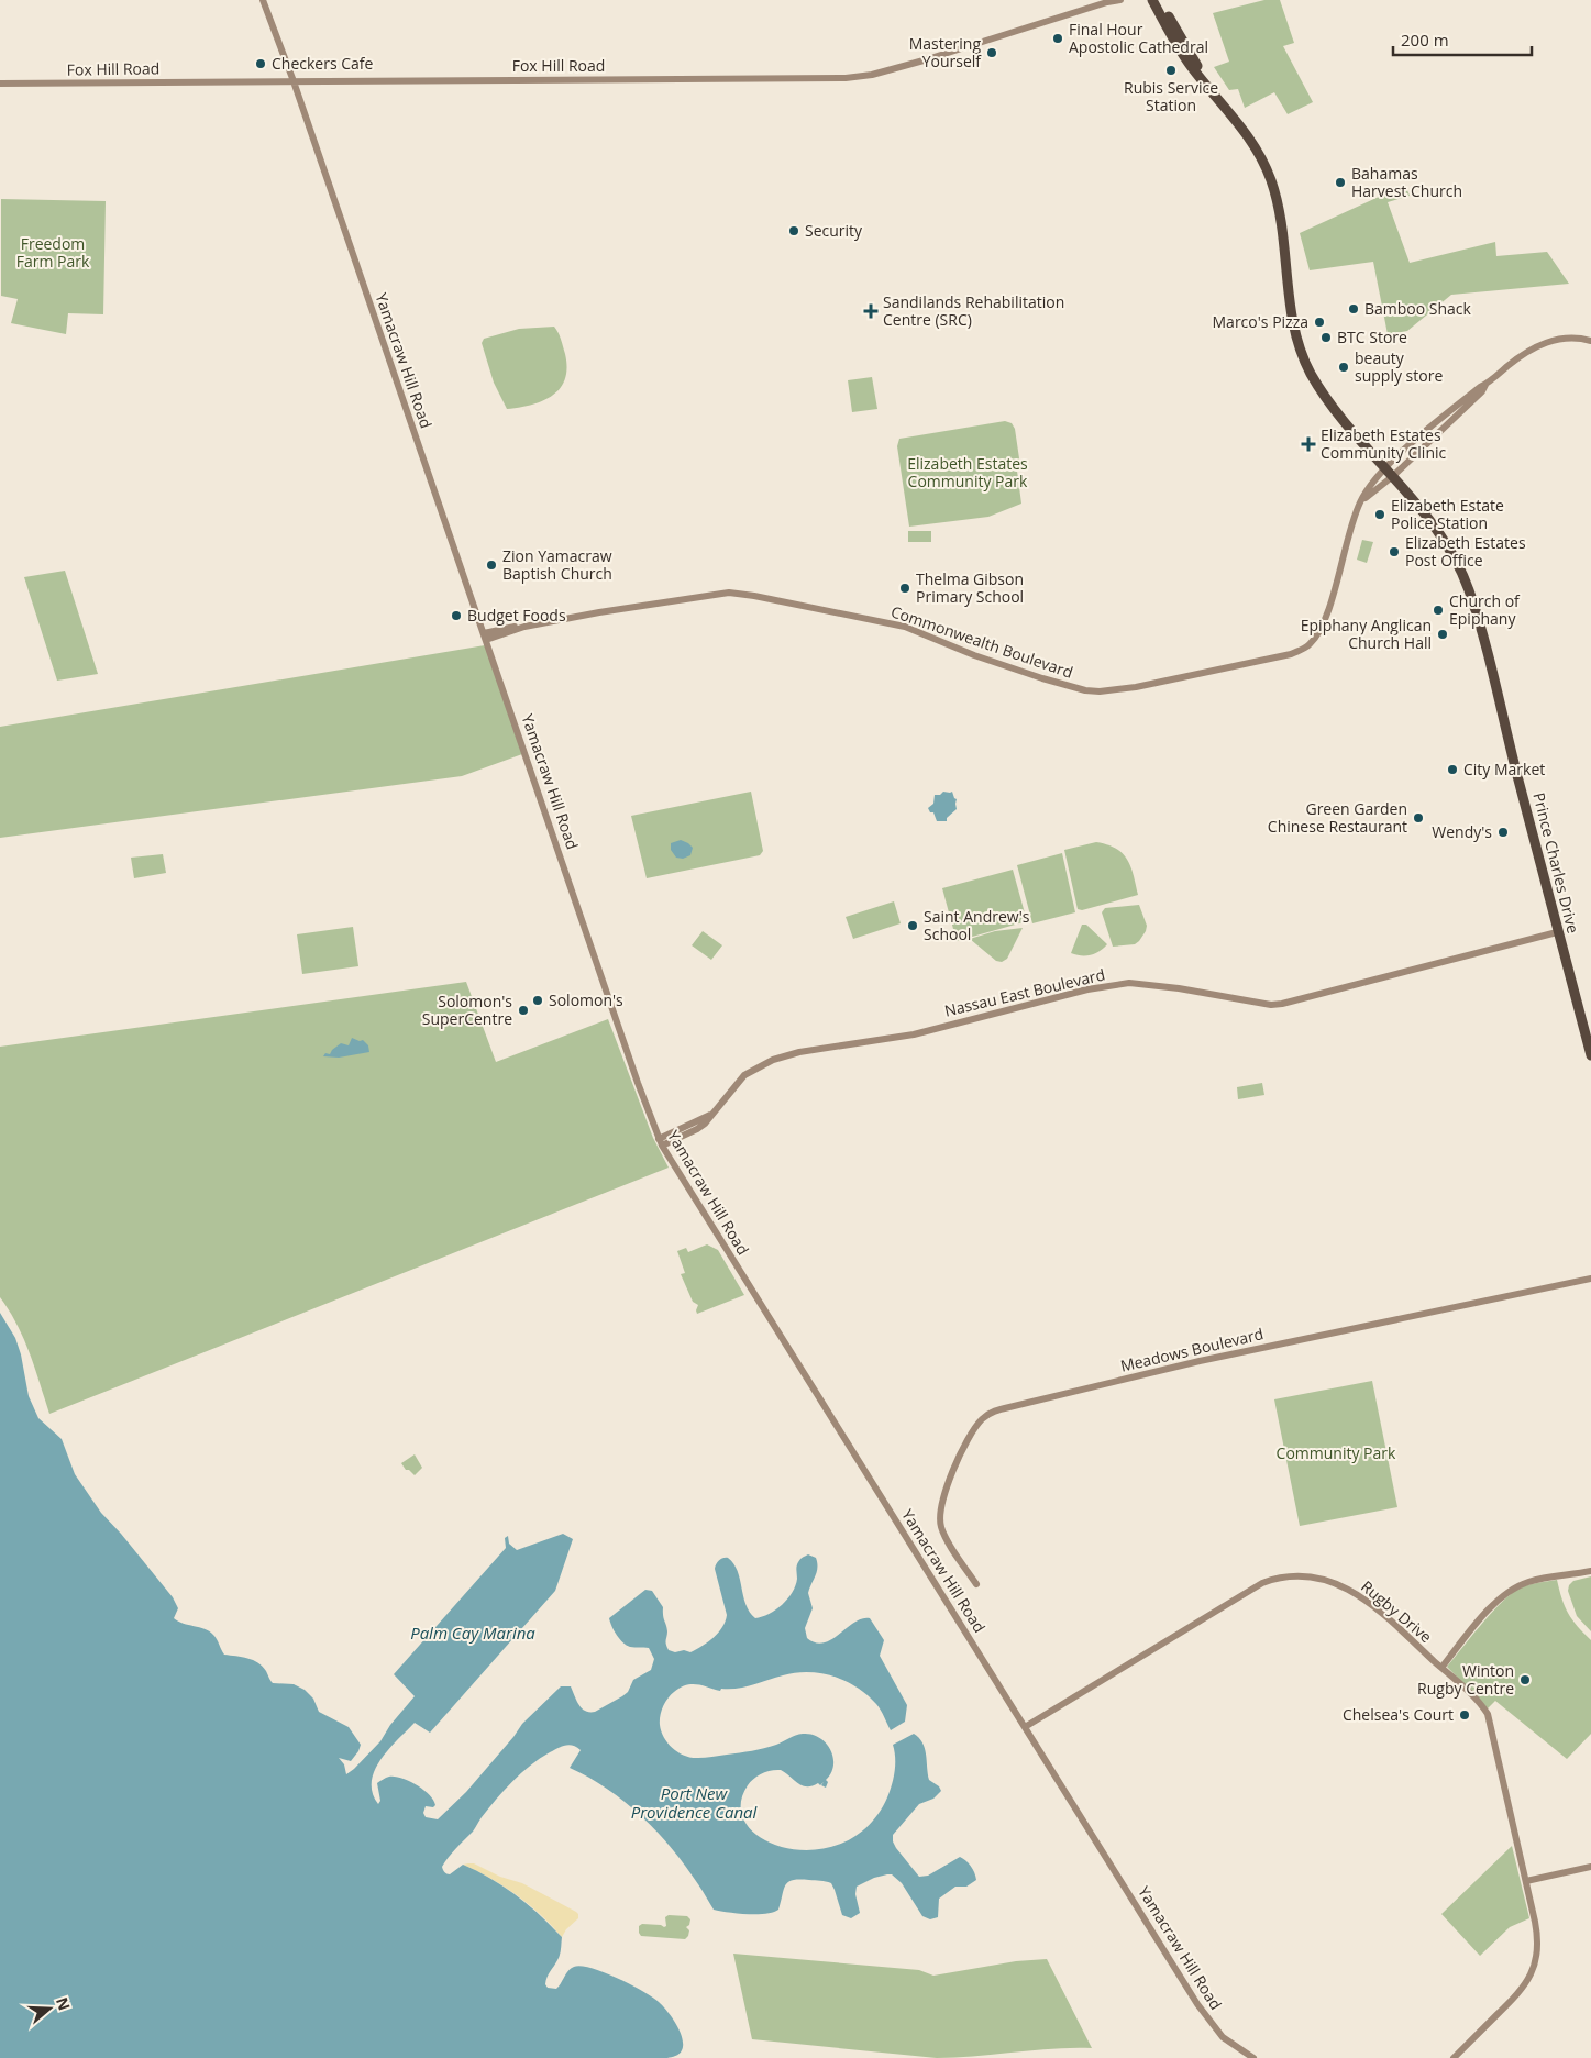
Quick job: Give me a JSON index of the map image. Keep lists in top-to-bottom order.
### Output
{
  "streets": {
    "highway": ["Prince Charles Drive"],
    "street": [
      "Fox Hill Road",
      "Yamacraw Hill Road",
      "Commonwealth Boulevard",
      "Nassau East Boulevard",
      "Meadows Boulevard",
      "Rugby Drive"
    ]
  },
  "crossings": [
    ["Fox Hill Road", "Yamacraw Hill Road"],
    ["Yamacraw Hill Road", "Commonwealth Boulevard"],
    ["Yamacraw Hill Road", "Nassau East Boulevard"],
    ["Yamacraw Hill Road", "Rugby Drive"],
    ["Commonwealth Boulevard", "Prince Charles Drive"],
    ["Prince Charles Drive", "Nassau East Boulevard"]
  ],
  "water": ["Palm Cay Marina", "Port New Providence Canal"],
  "parks": ["Freedom Farm Park", "Elizabeth Estates Community Park", "Community Park"],
  "places": {
    "other": [
      "Final Hour Apostolic Cathedral",
      "Mastering Yourself",
      "Checkers Cafe",
      "Rubis Service Station",
      "Bahamas Harvest Church",
      "Security",
      "Bamboo Shack",
      "Marco's Pizza",
      "BTC Store",
      "beauty supply store",
      "Elizabeth Estate Police Station",
      "Elizabeth Estates Post Office",
      "Zion Yamacraw Baptish Church",
      "Thelma Gibson Primary School",
      "Church of Epiphany",
      "Budget Foods",
      "Epiphany Anglican Church Hall",
      "City Market",
      "Green Garden Chinese Restaurant",
      "Wendy's",
      "Saint Andrew's School",
      "Solomon's",
      "Solomon's SuperCentre",
      "Winton Rugby Centre",
      "Chelsea's Court"
    ],
    "health": ["Sandilands Rehabilitation Centre (SRC)", "Elizabeth Estates Community Clinic"]
  },
  "scale_bar": "200 m",
  "north": "right"
}
